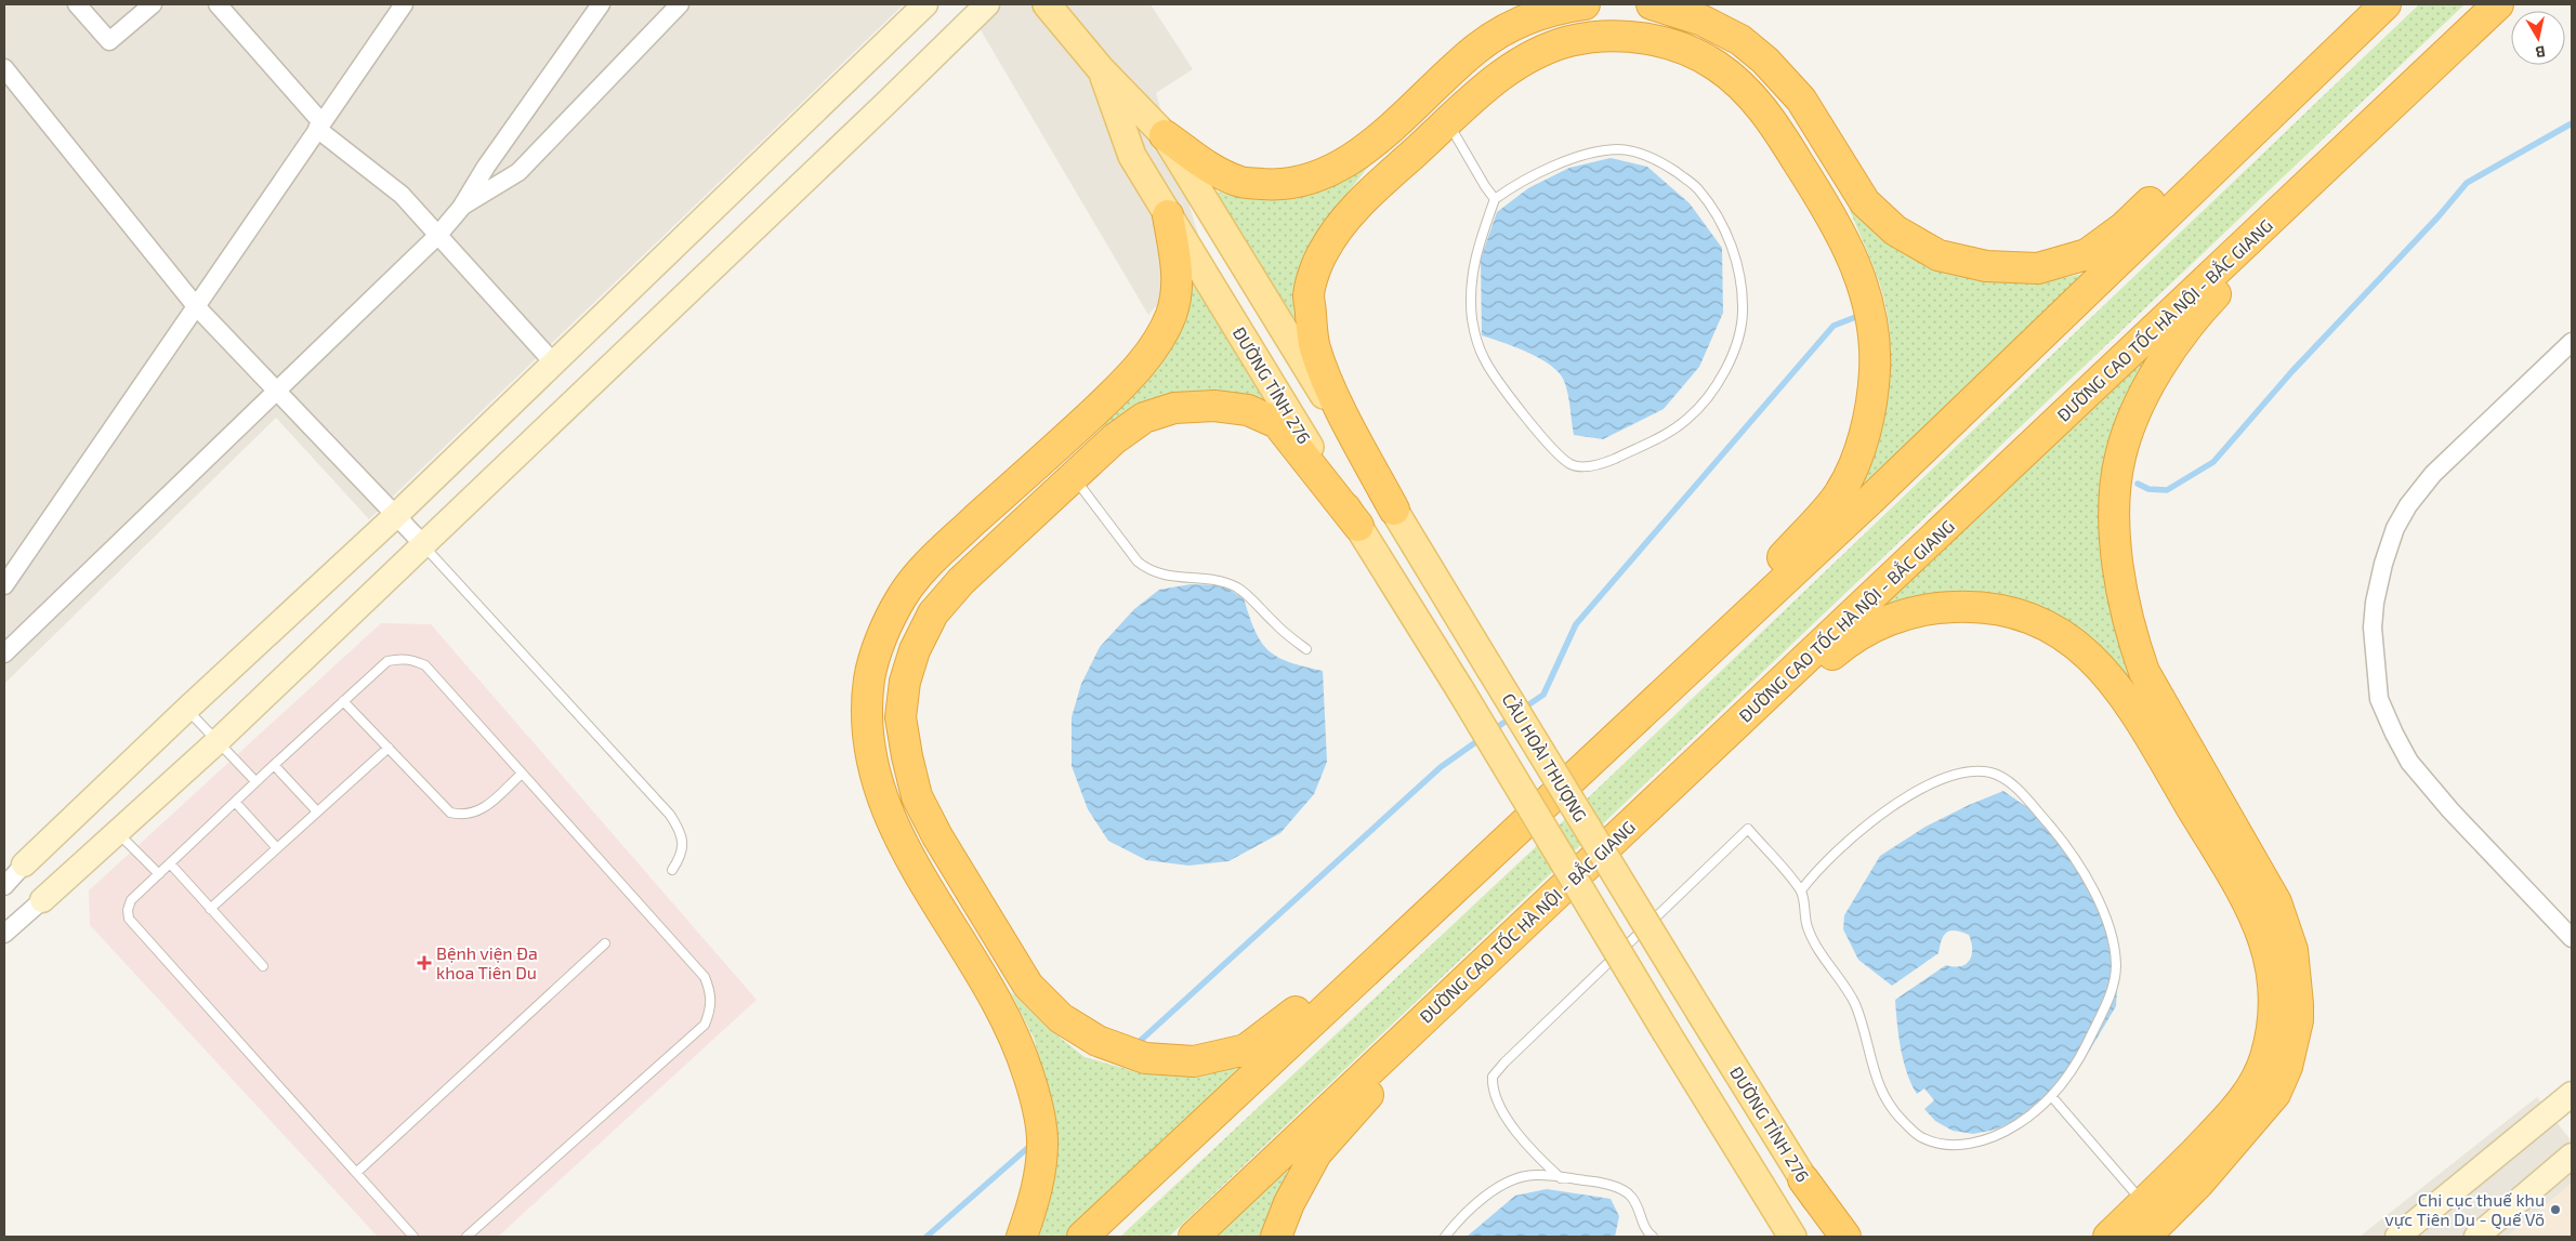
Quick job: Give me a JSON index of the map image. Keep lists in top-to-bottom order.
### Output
{
  "streets": {
    "highway": ["ĐƯỜNG CAO TỐC HÀ NỘI - BẮC GIANG"],
    "main road": ["ĐƯỜNG TỈNH 276", "CẦU HOÀI THƯỢNG"]
  },
  "crossings": [
    ["ĐƯỜNG TỈNH 276", "CẦU HOÀI THƯỢNG"]
  ],
  "places": {
    "health": ["Bệnh viện Đa khoa Tiên Du"],
    "other": ["Chi cục thuế khu vực Tiên Du - Quế Võ"]
  },
  "north": "bottom"
}
